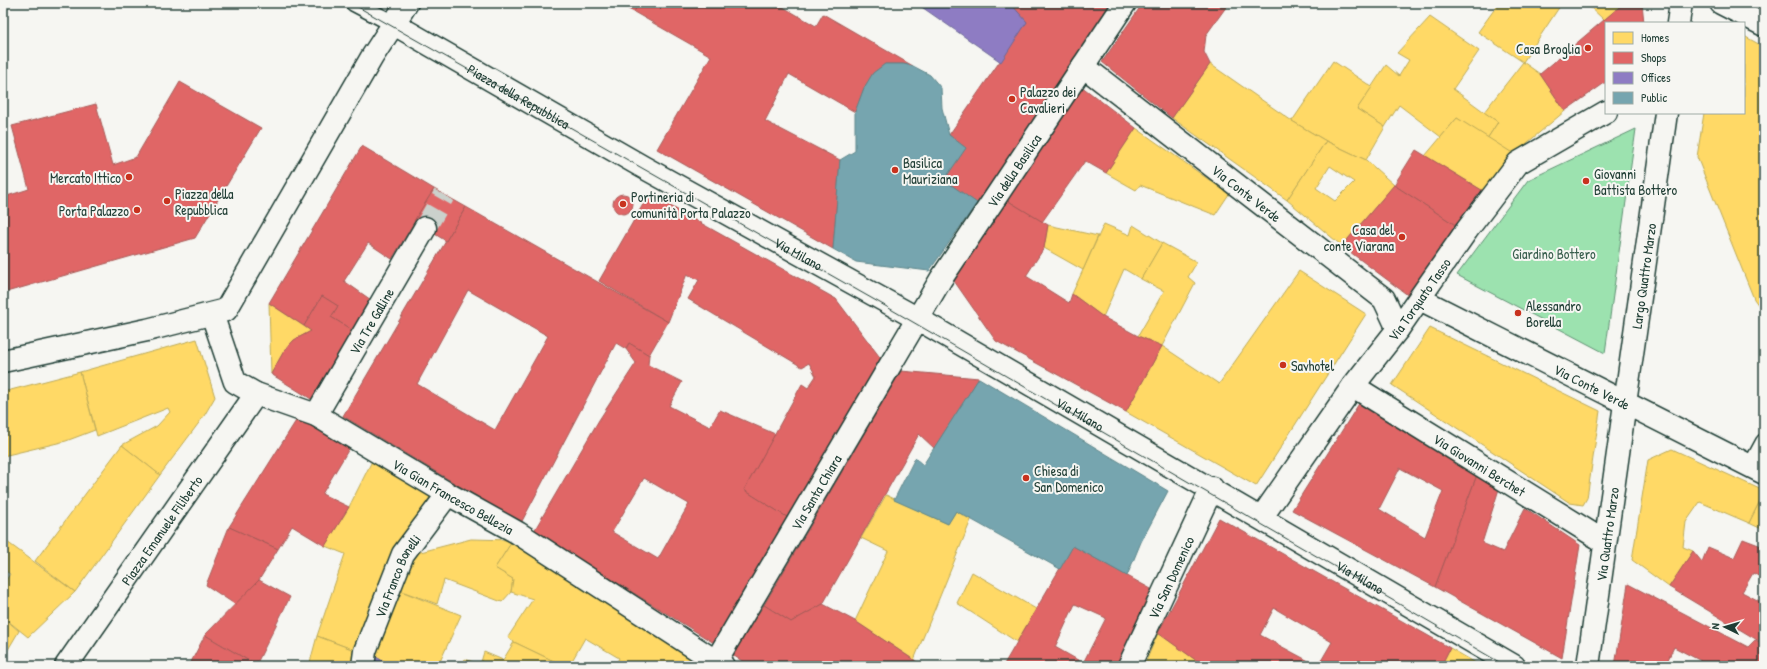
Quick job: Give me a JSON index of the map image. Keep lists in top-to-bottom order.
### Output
{
  "streets": {
    "street": [
      "Piazza della Repubblica",
      "Via della Basilica",
      "Via Conte Verde",
      "Via Milano",
      "Largo Quattro Marzo",
      "Via Torquato Tasso",
      "Via Tre Galline",
      "Via Giovanni Berchet",
      "Via Santa Chiara",
      "Via Gian Francesco Bellezia",
      "Piazza Emanuele Filiberto",
      "Via Quattro Marzo",
      "Via Franco Bonelli",
      "Via San Domenico"
    ]
  },
  "crossings": [
    ["Piazza della Repubblica", "Via Milano"],
    ["Via della Basilica", "Via Conte Verde"],
    ["Via della Basilica", "Via Milano"],
    ["Via della Basilica", "Via Santa Chiara"],
    ["Via Conte Verde", "Largo Quattro Marzo"],
    ["Via Conte Verde", "Via Torquato Tasso"],
    ["Via Conte Verde", "Via Quattro Marzo"],
    ["Via Milano", "Via Torquato Tasso"],
    ["Via Milano", "Via Santa Chiara"],
    ["Via Milano", "Via San Domenico"],
    ["Largo Quattro Marzo", "Via Quattro Marzo"],
    ["Via Torquato Tasso", "Via Giovanni Berchet"],
    ["Via Tre Galline", "Via Gian Francesco Bellezia"],
    ["Via Giovanni Berchet", "Via Quattro Marzo"],
    ["Via Santa Chiara", "Via Gian Francesco Bellezia"],
    ["Via Gian Francesco Bellezia", "Piazza Emanuele Filiberto"],
    ["Via Gian Francesco Bellezia", "Via Franco Bonelli"]
  ],
  "parks": ["Giardino Bottero"],
  "places": [
    "Casa Broglia",
    "Palazzo dei Cavalieri",
    "Basilica Mauriziana",
    "Mercato Ittico",
    "Giovanni Battista Bottero",
    "Piazza della Repubblica",
    "Portineria di comunità Porta Palazzo",
    "Porta Palazzo",
    "Casa del conte Viarana",
    "Alessandro Borella",
    "Savhotel",
    "Chiesa di San Domenico"
  ],
  "legend": [
    "Homes",
    "Shops",
    "Offices",
    "Public"
  ],
  "north": "left"
}
